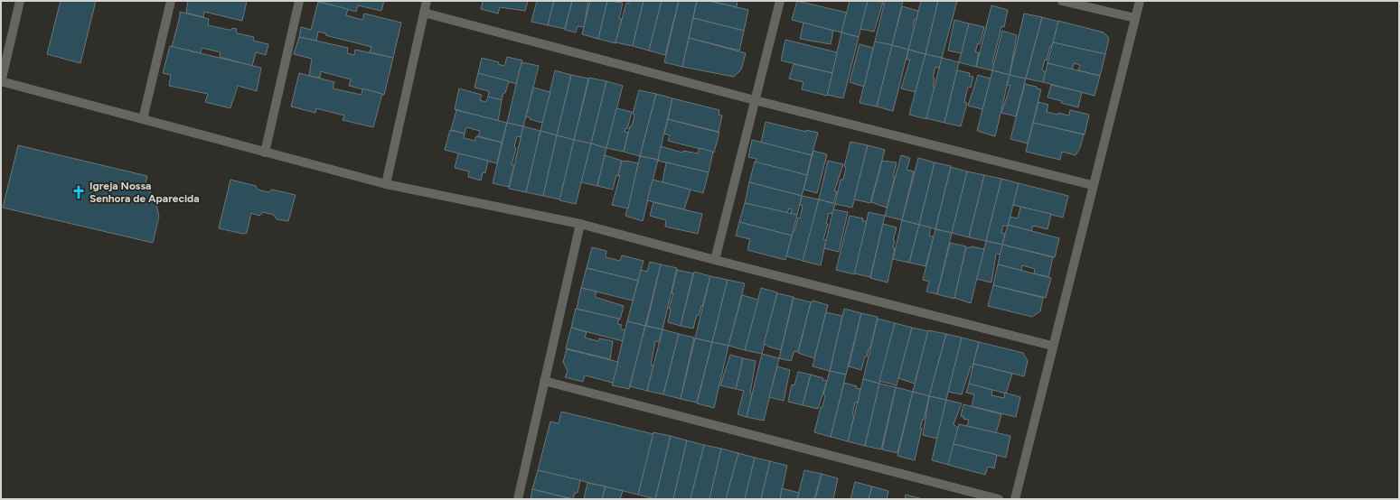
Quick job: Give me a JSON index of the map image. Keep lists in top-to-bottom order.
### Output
{
  "places": {
    "church": ["Igreja Nossa Senhora de Aparecida"]
  }
}
